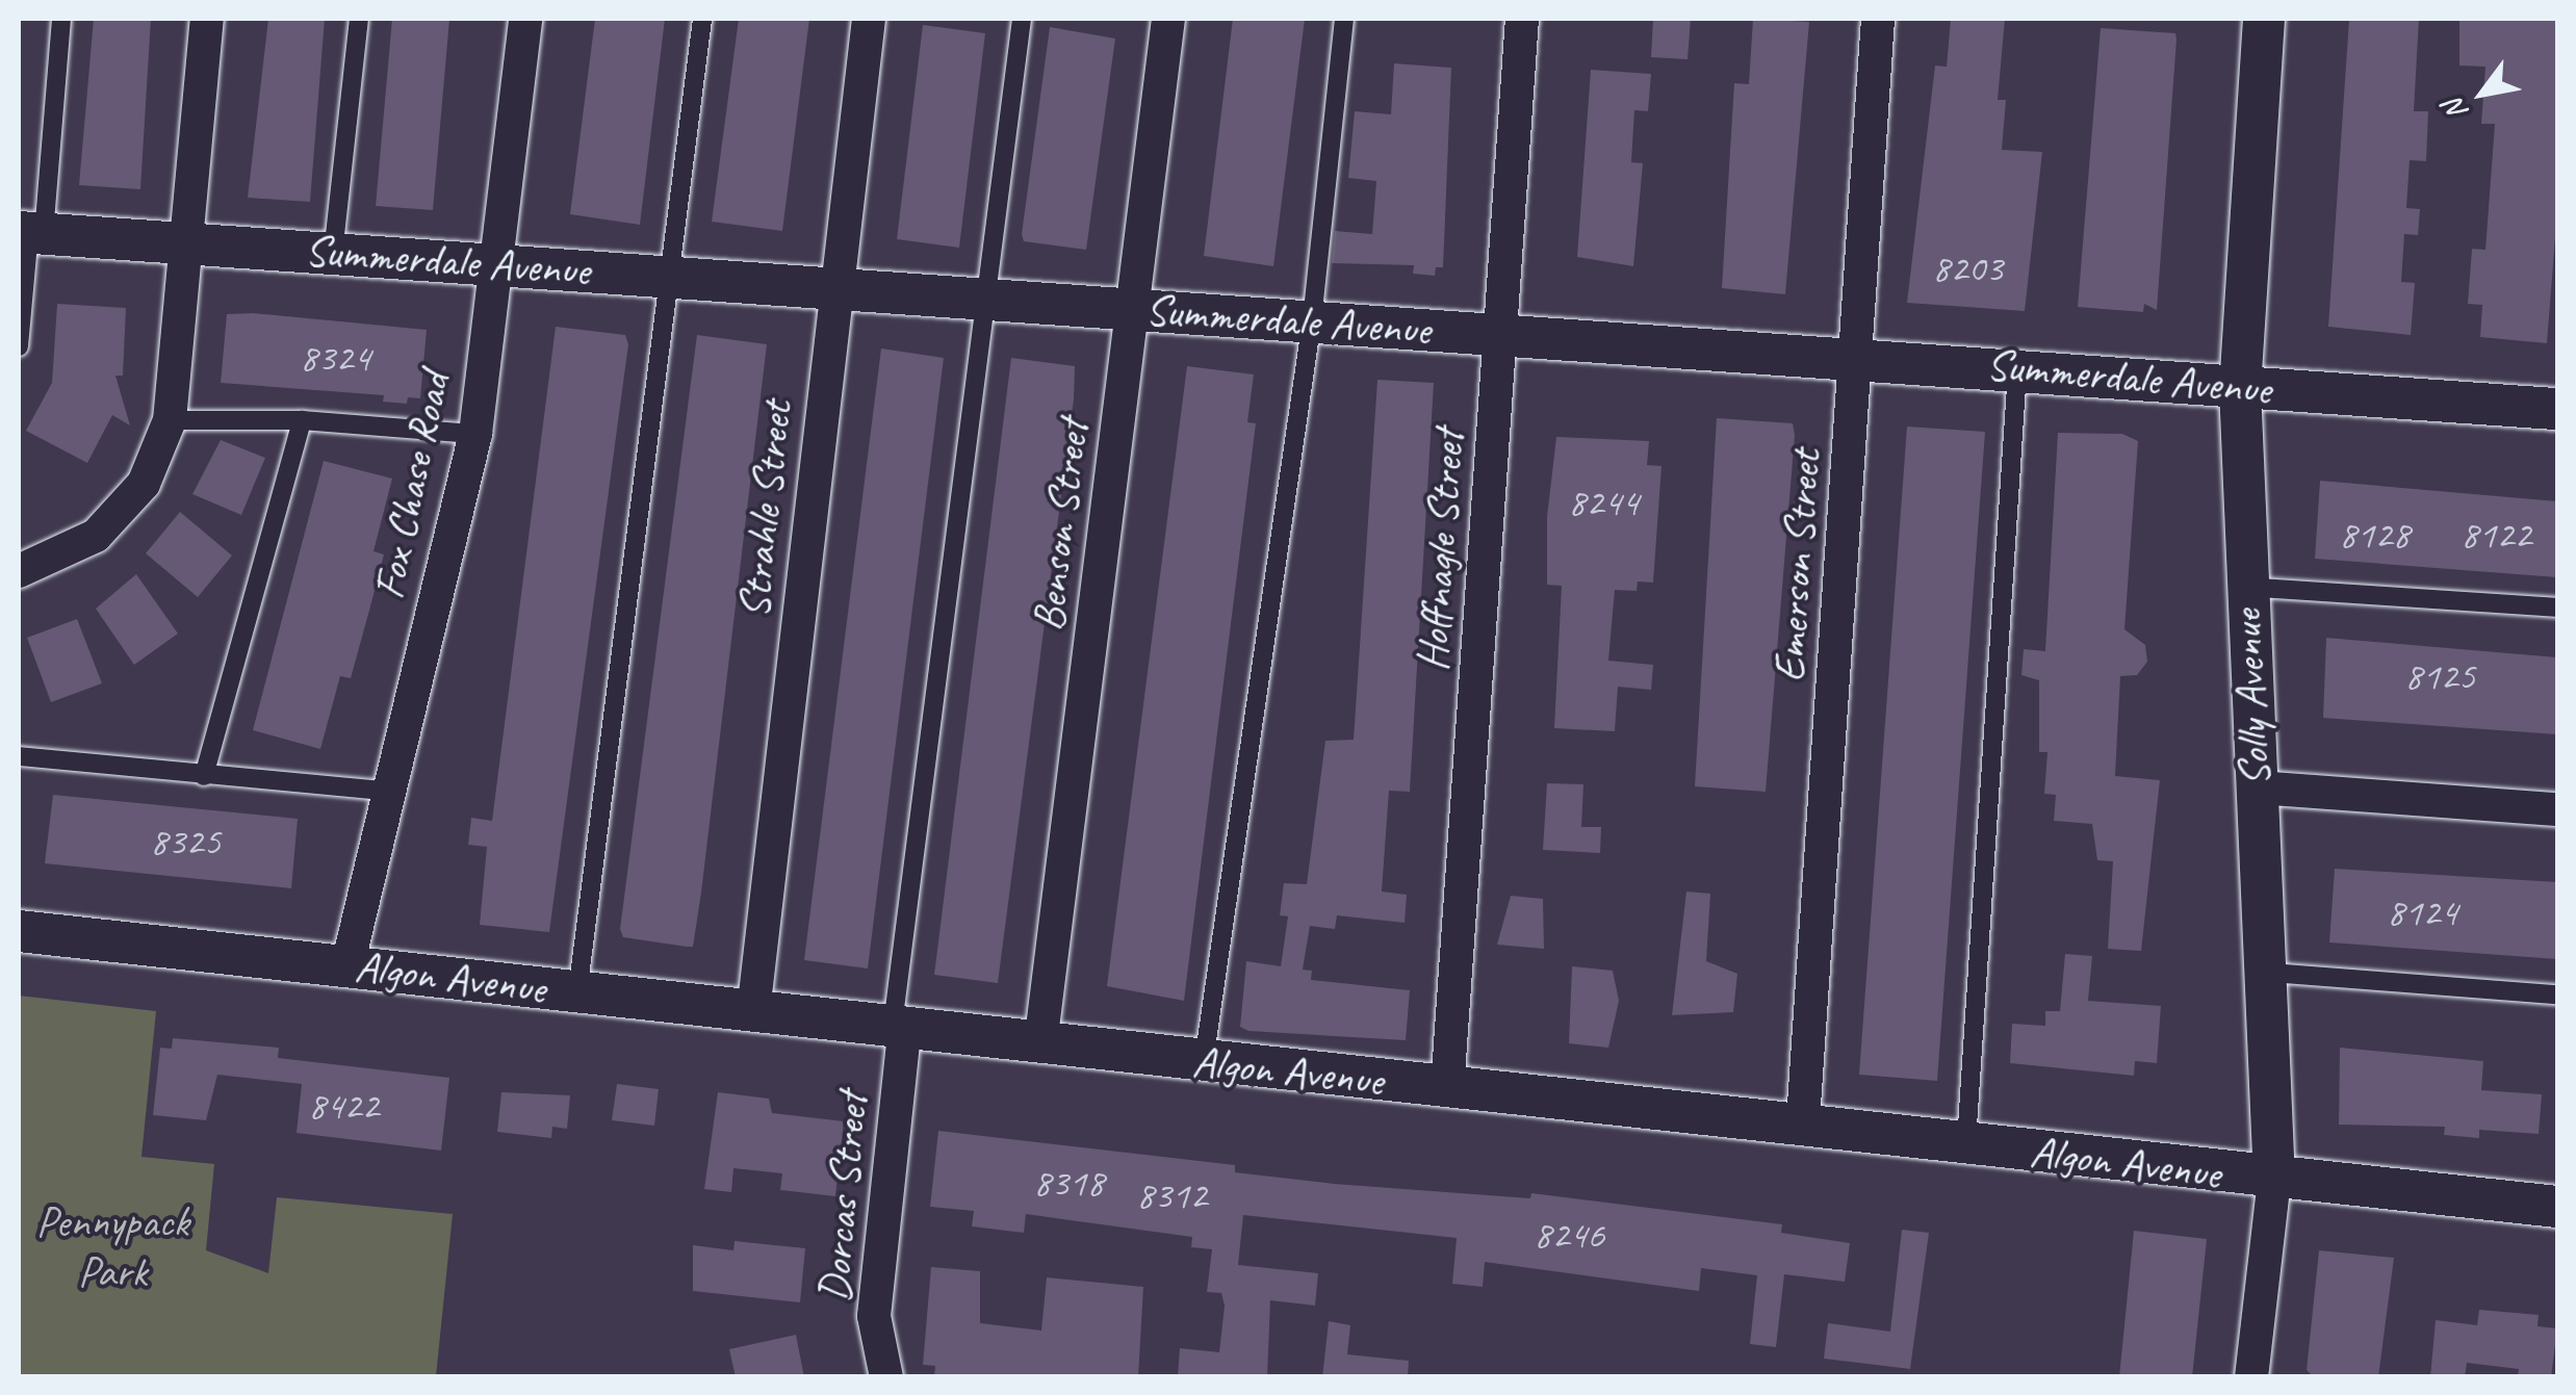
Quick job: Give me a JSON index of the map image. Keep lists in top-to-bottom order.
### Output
{
  "streets": {
    "street": [
      "Summerdale Avenue",
      "Fox Chase Road",
      "Strahle Street",
      "Benson Street",
      "Hoffnagle Street",
      "Emerson Street",
      "Solly Avenue",
      "Algon Avenue",
      "Dorcas Street"
    ]
  },
  "crossings": [
    ["Summerdale Avenue", "Fox Chase Road"],
    ["Summerdale Avenue", "Strahle Street"],
    ["Summerdale Avenue", "Benson Street"],
    ["Summerdale Avenue", "Hoffnagle Street"],
    ["Summerdale Avenue", "Emerson Street"],
    ["Summerdale Avenue", "Solly Avenue"],
    ["Fox Chase Road", "Algon Avenue"],
    ["Strahle Street", "Algon Avenue"],
    ["Benson Street", "Algon Avenue"],
    ["Hoffnagle Street", "Algon Avenue"],
    ["Emerson Street", "Algon Avenue"],
    ["Solly Avenue", "Algon Avenue"],
    ["Algon Avenue", "Dorcas Street"]
  ],
  "parks": ["Pennypack Park"],
  "house_numbers": [
    "8203",
    "8324",
    "8244",
    "8128",
    "8122",
    "8125",
    "8325",
    "8124",
    "8422",
    "8318",
    "8312",
    "8246"
  ],
  "north": "bottom left"
}
